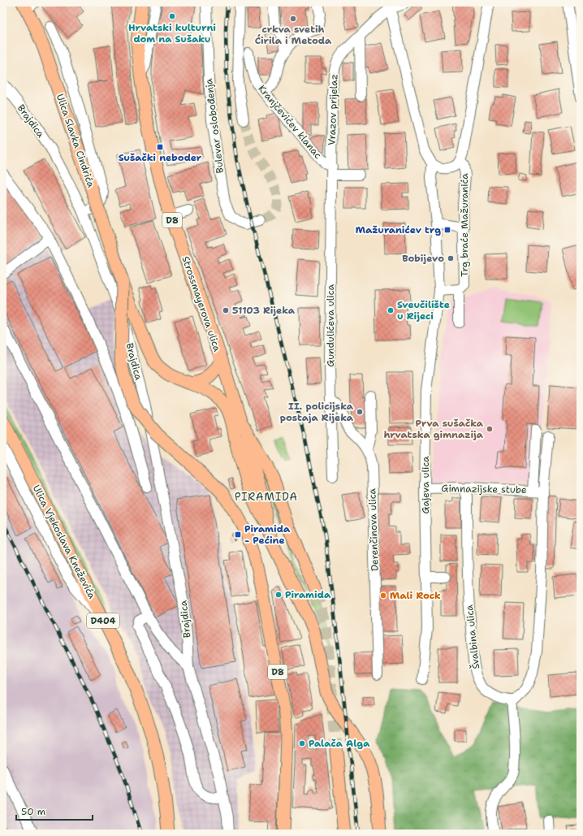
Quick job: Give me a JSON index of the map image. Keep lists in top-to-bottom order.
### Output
{
  "streets": {
    "main road": [
      "Ulica Slavka Cindrića",
      "D8",
      "Strossmayerova ulica",
      "Ulica Vjekoslava Kneževića",
      "D404"
    ],
    "street": [
      "Vrazov prijelaz",
      "Brajdica",
      "Kranjčevićev klanac",
      "Bulevar oslobođenja",
      "Trg braće Mažuranića",
      "Gundulićeva ulica",
      "Gajeva ulica",
      "Gimnazijske stube",
      "Derenčinova ulica",
      "Švalbina ulica"
    ]
  },
  "crossings": [
    ["Vrazov prijelaz", "Kranjčevićev klanac"],
    ["Vrazov prijelaz", "Gundulićeva ulica"],
    ["Kranjčevićev klanac", "Gundulićeva ulica"],
    ["Ulica Slavka Cindrića", "D8"],
    ["Trg braće Mažuranića", "Gajeva ulica"],
    ["Gundulićeva ulica", "Derenčinova ulica"],
    ["Gajeva ulica", "Gimnazijske stube"],
    ["Gimnazijske stube", "Švalbina ulica"]
  ],
  "districts": ["PIRAMIDA"],
  "places": {
    "other": [
      "Hrvatski kulturni dom na Sušaku",
      "crkva svetih Ćirila i Metoda",
      "Bobijevo",
      "51103 Rijeka",
      "Sveučilište u Rijeci",
      "II. policijska postaja Rijeka",
      "Prva sušačka hrvatska gimnazija",
      "Piramida",
      "Mali Rock",
      "Palača Alga"
    ],
    "transit": ["Sušački neboder", "Mažuranićev trg", "Piramida - Pećine"]
  },
  "scale_bar": "50 m"
}
